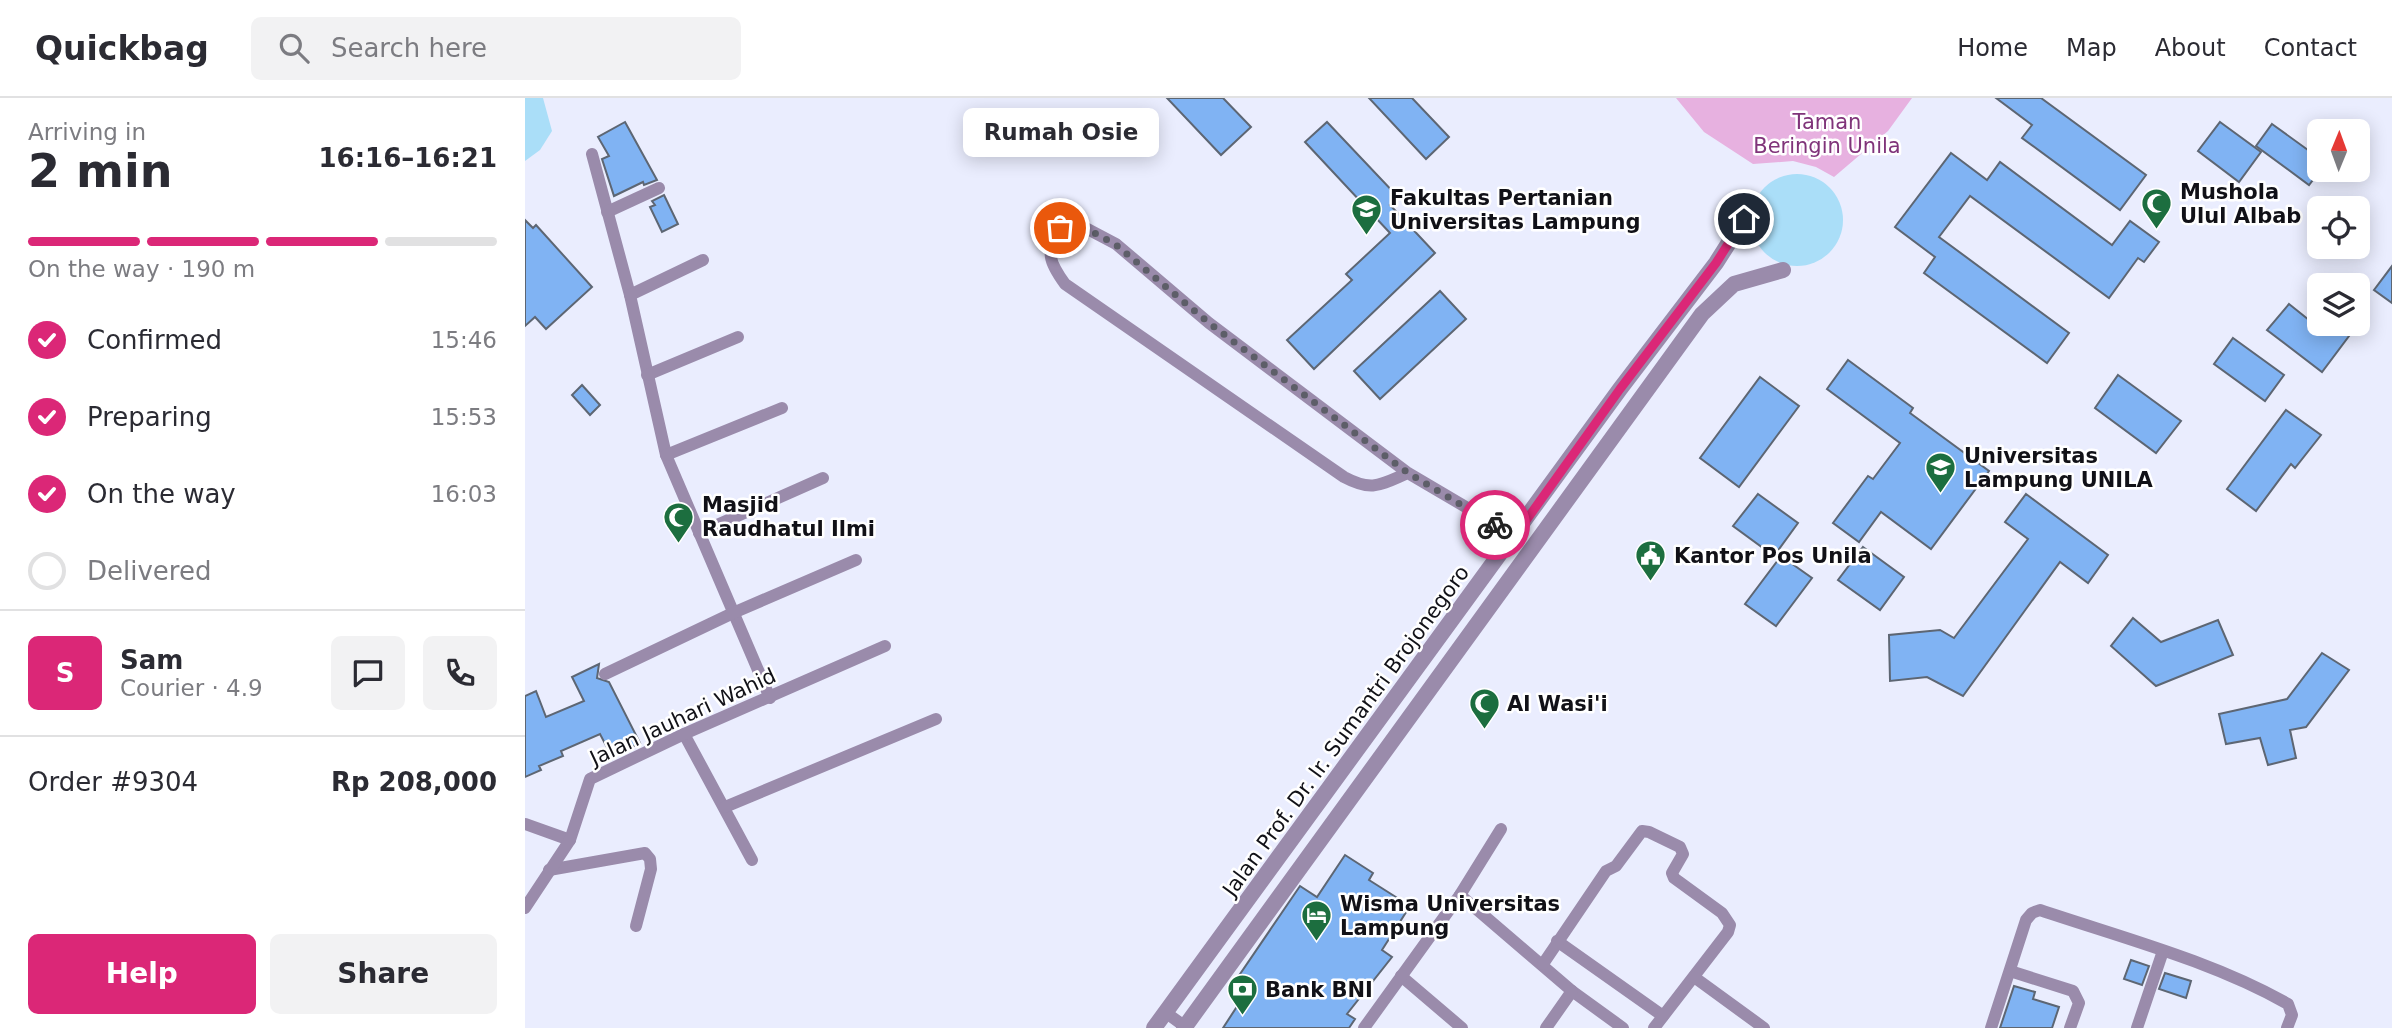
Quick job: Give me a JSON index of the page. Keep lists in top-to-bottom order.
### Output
{
  "streets": {
    "street": ["Jalan Jauhari Wahid", "Jalan Prof. Dr. Ir. Sumantri Brojonegoro"]
  },
  "parks": ["Taman Beringin Unila"],
  "places": {
    "other": ["Rumah Osie"],
    "mosque": ["Mushola Ulul Albab", "Masjid Raudhatul Ilmi", "Al Wasi'i"],
    "school or university": ["Fakultas Pertanian Universitas Lampung", "Universitas Lampung UNILA"],
    "public building": ["Kantor Pos Unila"],
    "hotel": ["Wisma Universitas Lampung"],
    "bank": ["Bank BNI"]
  },
  "north": "top",
  "page": {
    "header": "Quickbag",
    "search": "Search here",
    "nav": [
      "Home",
      "Map",
      "About",
      "Contact"
    ],
    "heading": ["2 min", "Arriving in", "16:16–16:21"],
    "panel": [
      "Sam",
      "Courier · 4.9",
      "Order #9304",
      "Rp 208,000"
    ],
    "bubble": "Rumah Osie",
    "bar": "On the way · 190 m",
    "list": [
      ["Confirmed", "15:46"],
      ["Preparing", "15:53"],
      ["On the way", "16:03"],
      "Delivered"
    ],
    "round": "S",
    "buttons": ["Help", "Share"]
  }
}
